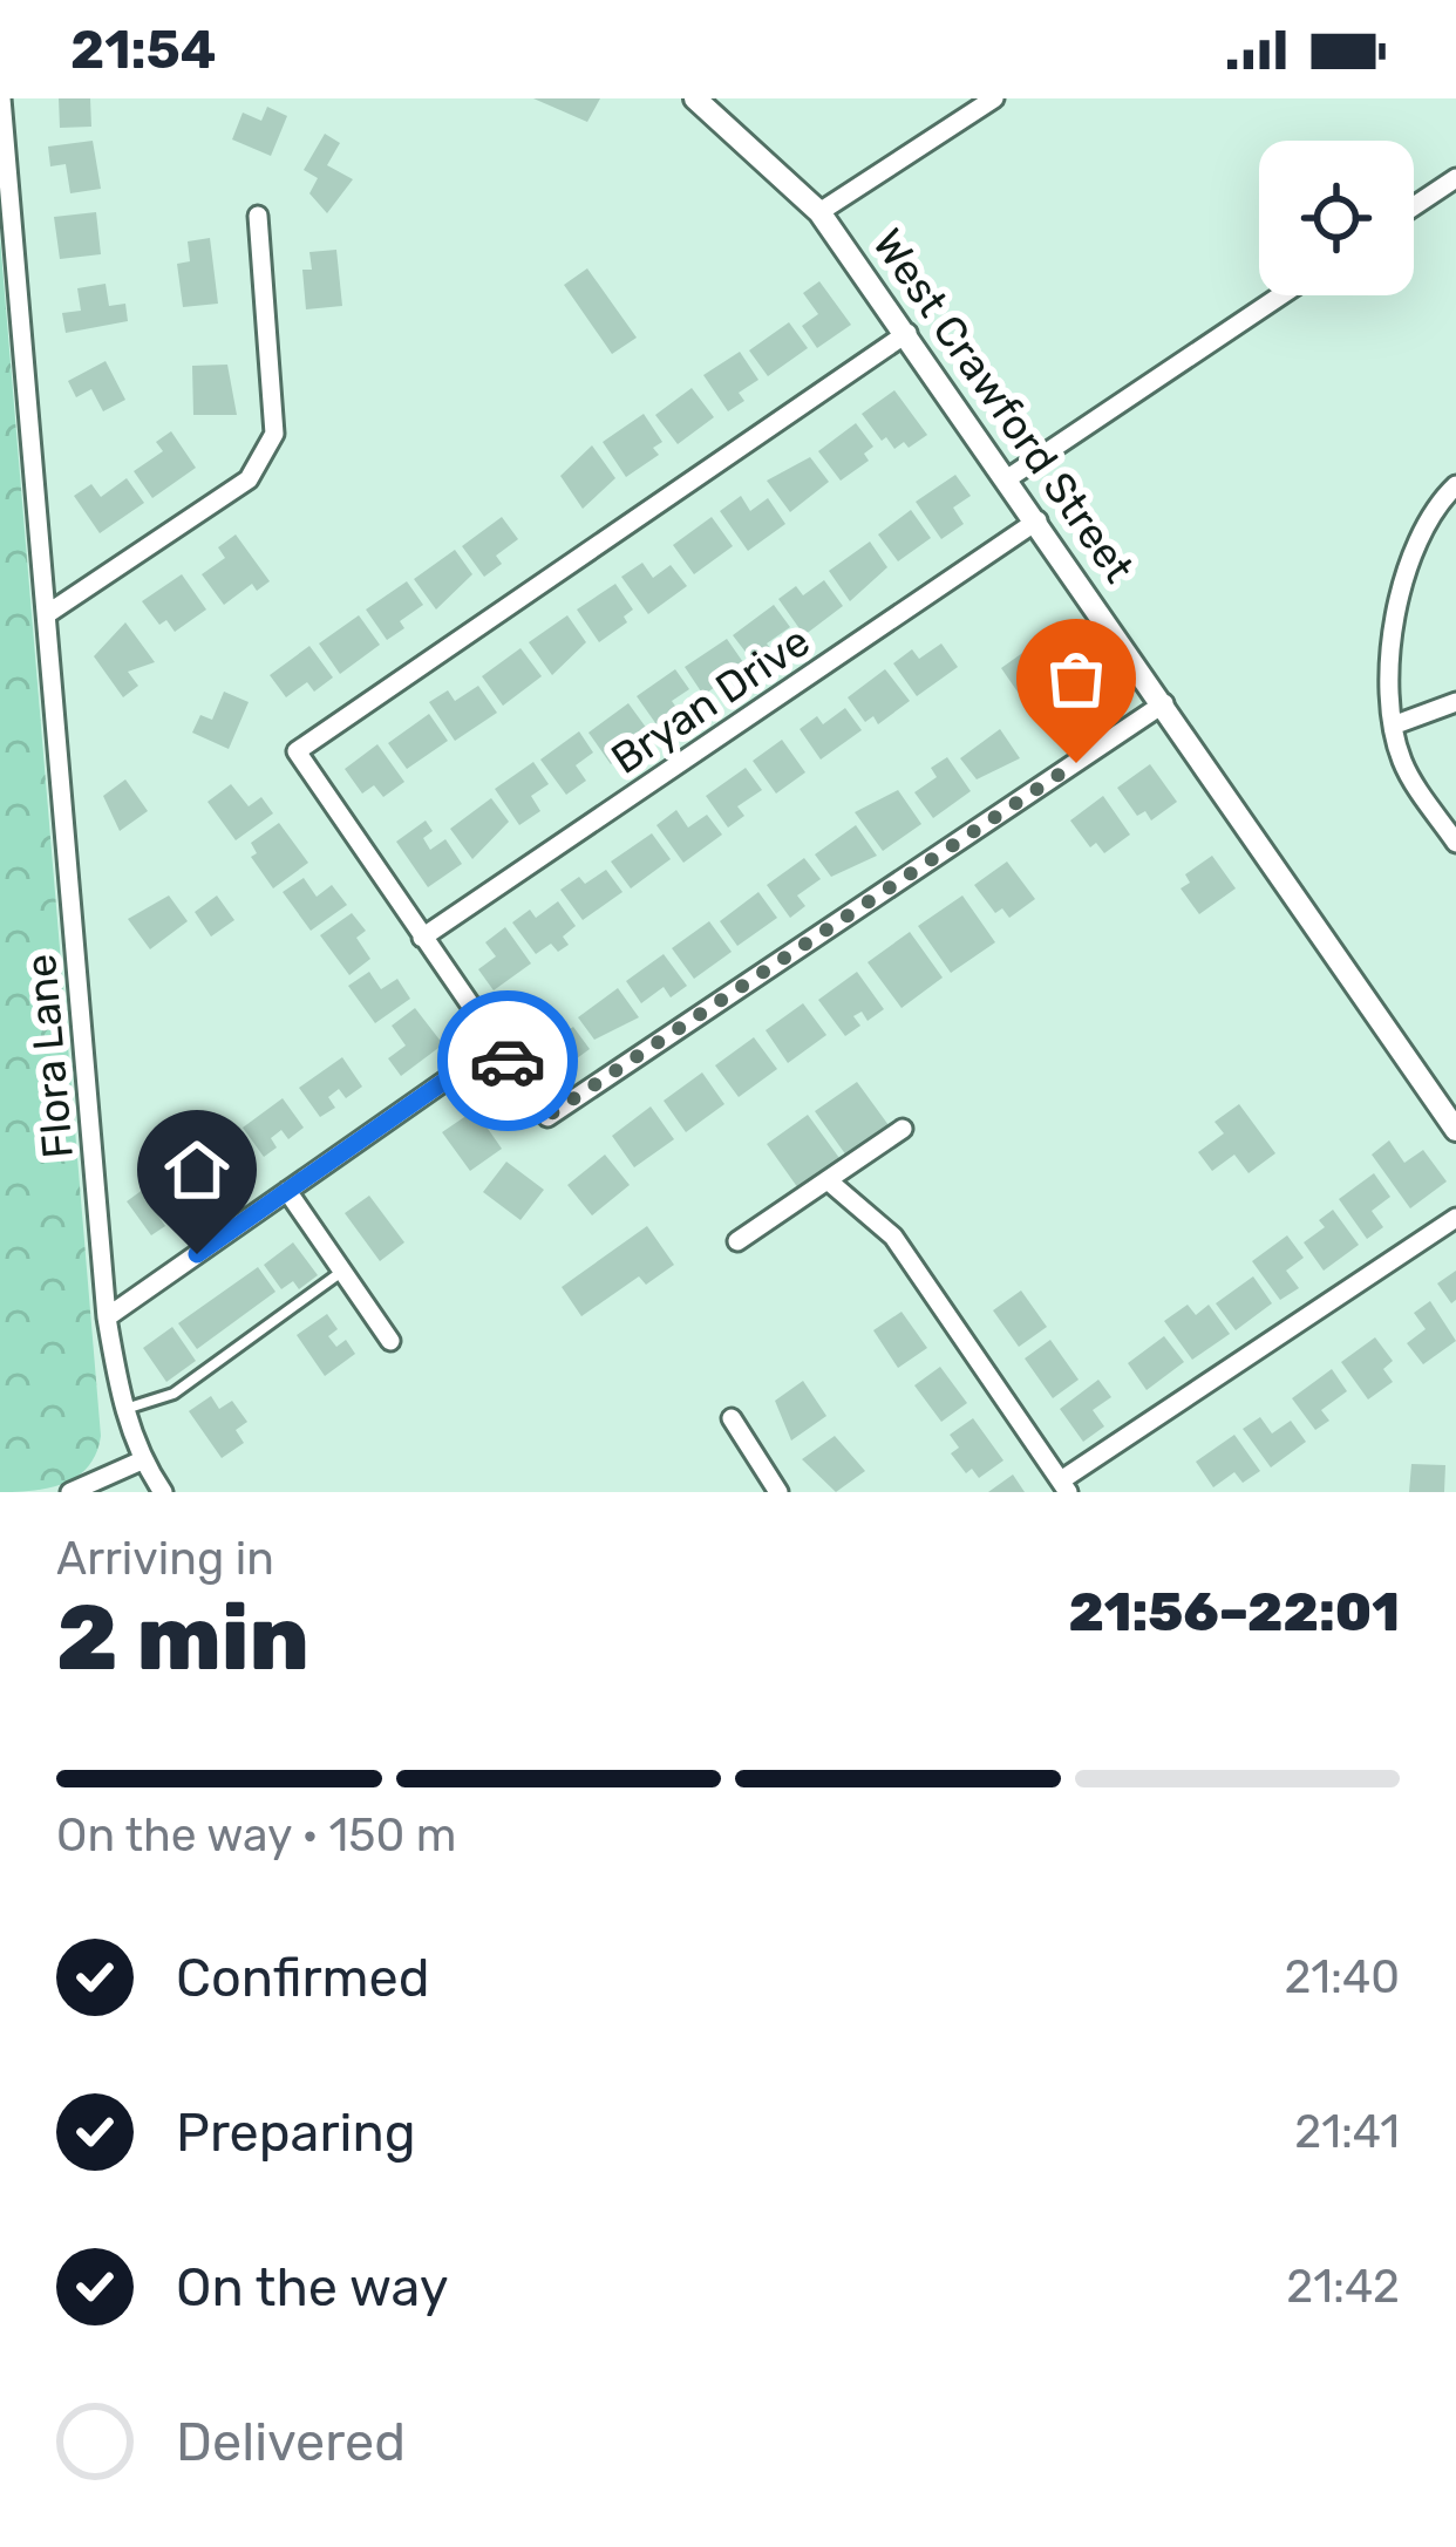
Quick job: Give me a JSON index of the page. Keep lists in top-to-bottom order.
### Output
{
  "streets": {
    "street": ["West Crawford Street", "Bryan Drive", "Flora Lane"]
  },
  "crossings": [
    ["West Crawford Street", "Bryan Drive"]
  ],
  "page": {
    "status": "21:54",
    "heading": ["2 min", "Arriving in", "21:56–22:01"],
    "bar": "On the way · 150 m",
    "list": [
      ["Confirmed", "21:40"],
      ["Preparing", "21:41"],
      ["On the way", "21:42"],
      "Delivered"
    ]
  }
}
